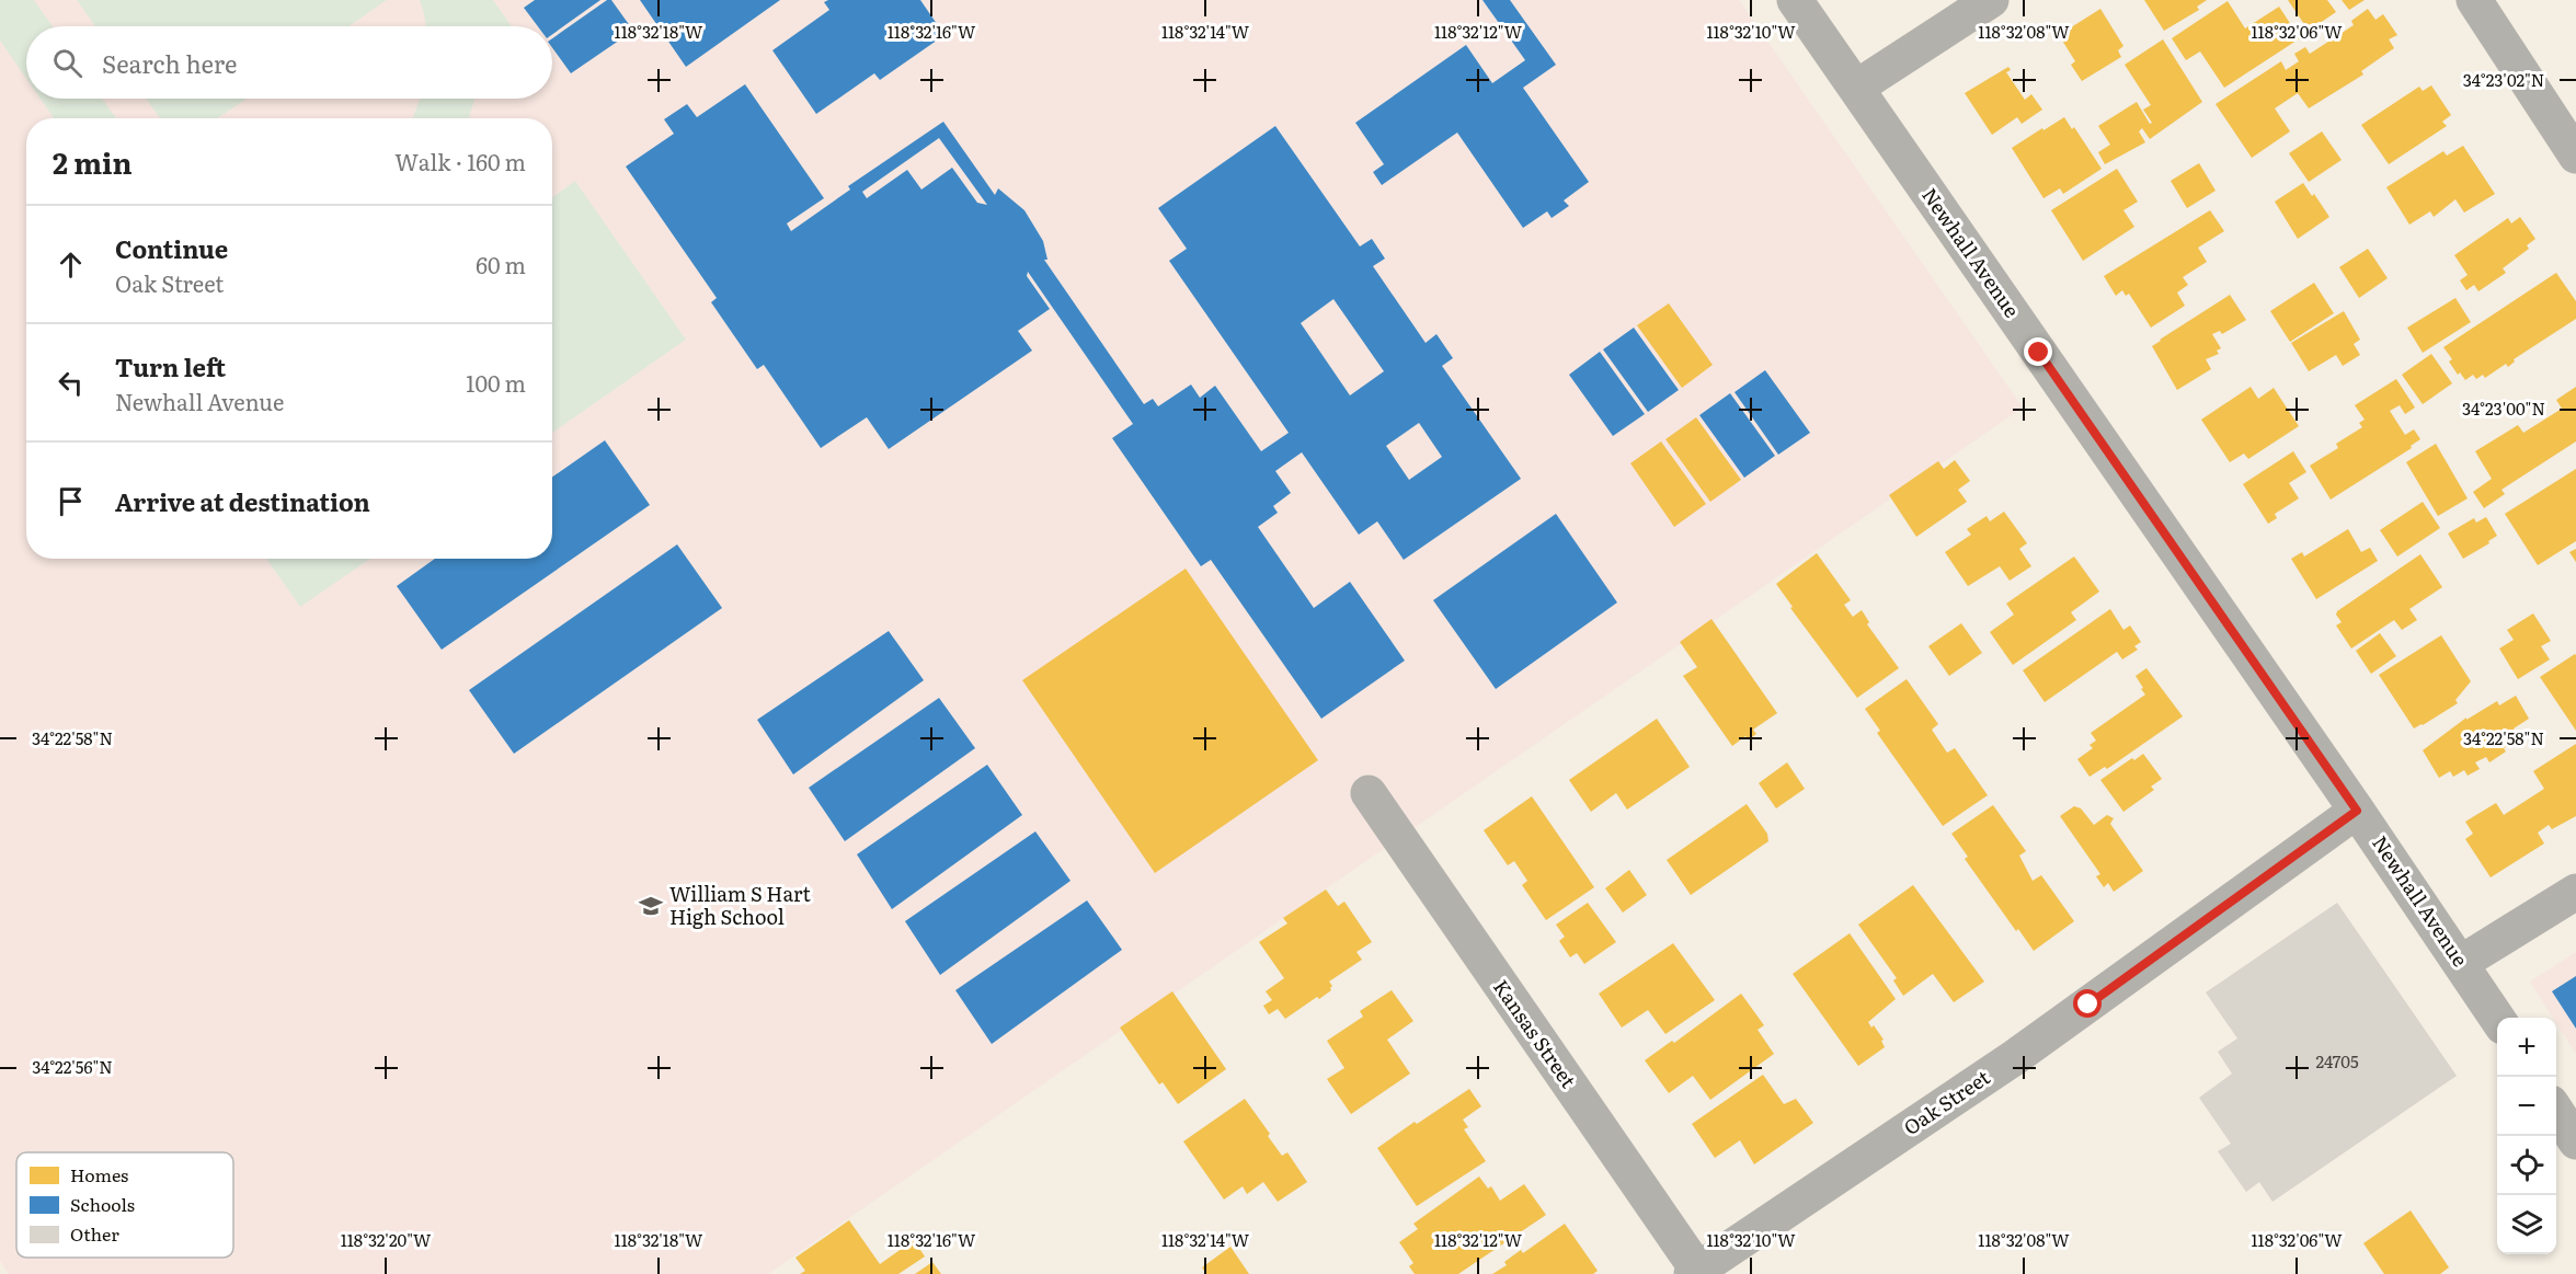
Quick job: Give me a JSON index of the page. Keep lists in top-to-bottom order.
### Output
{
  "streets": {
    "street": ["Newhall Avenue", "Kansas Street", "Oak Street"]
  },
  "crossings": [
    ["Newhall Avenue", "Oak Street"],
    ["Kansas Street", "Oak Street"]
  ],
  "places": {
    "school or university": ["William S Hart High School"]
  },
  "house_numbers": ["24705"],
  "legend": ["Homes", "Schools", "Other"],
  "page": {
    "search": "Search here",
    "heading": ["2 min", "Walk · 160 m"],
    "list": [
      ["Continue", "Oak Street", "60 m"],
      ["Turn left", "Newhall Avenue", "100 m"],
      "Arrive at destination"
    ],
    "map_buttons": ["+", "−"]
  },
  "coordinates": [
    "118°32'18\"W",
    "118°32'16\"W",
    "118°32'14\"W",
    "118°32'12\"W",
    "118°32'10\"W",
    "118°32'08\"W",
    "118°32'06\"W",
    "34°23'02\"N",
    "34°23'00\"N",
    "34°22'58\"N",
    "34°22'56\"N",
    "118°32'20\"W"
  ]
}
